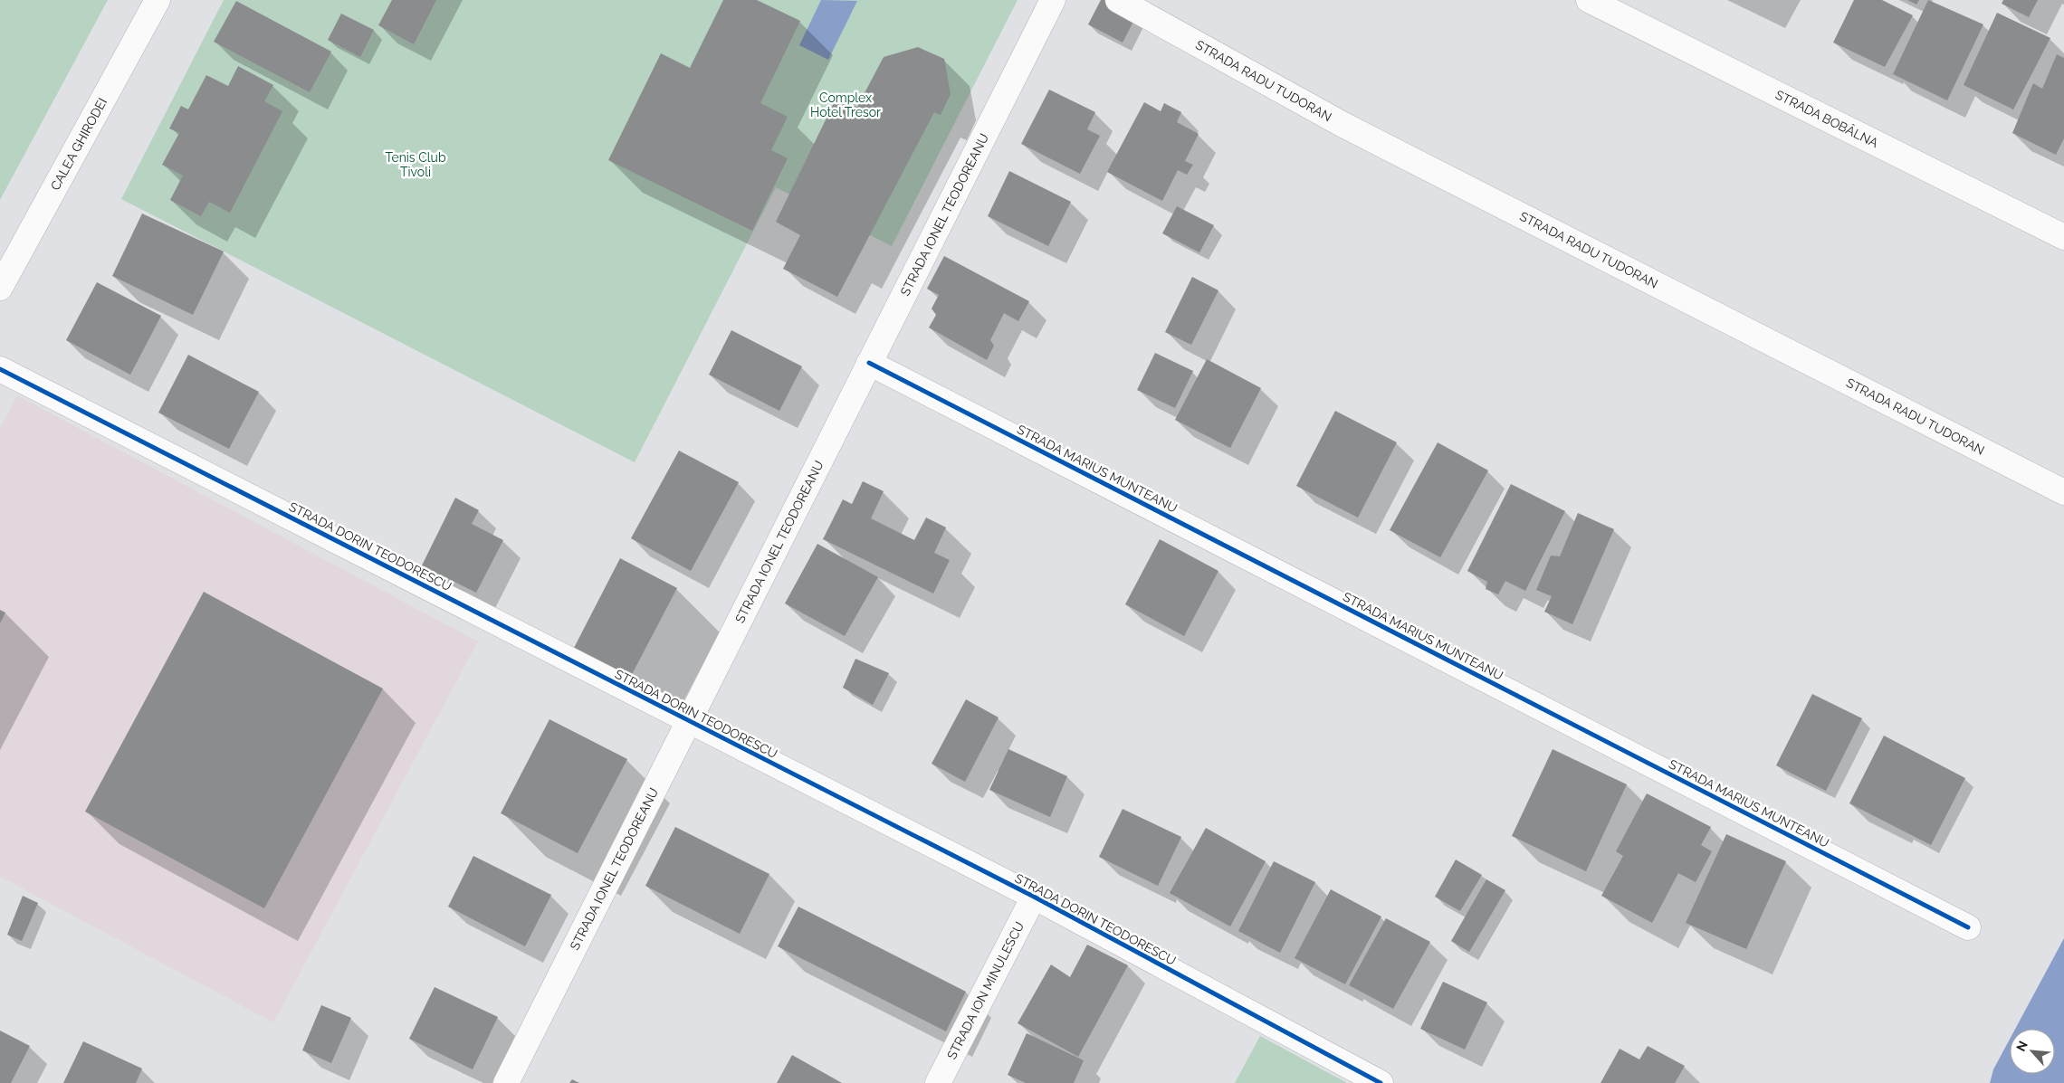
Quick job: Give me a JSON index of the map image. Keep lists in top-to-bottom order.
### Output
{
  "streets": {
    "street": [
      "STRADA RADU TUDORAN",
      "STRADA BOBÂLNA",
      "CALEA GHIRODEI",
      "STRADA IONEL TEODOREANU",
      "STRADA MARIUS MUNTEANU",
      "STRADA DORIN TEODORESCU",
      "STRADA ION MINULESCU"
    ]
  },
  "crossings": [
    ["STRADA IONEL TEODOREANU", "STRADA MARIUS MUNTEANU"],
    ["STRADA IONEL TEODOREANU", "STRADA DORIN TEODORESCU"],
    ["STRADA DORIN TEODORESCU", "STRADA ION MINULESCU"]
  ],
  "parks": ["Complex Hotel Tresor", "Tenis Club Tivoli"],
  "north": "top left"
}
